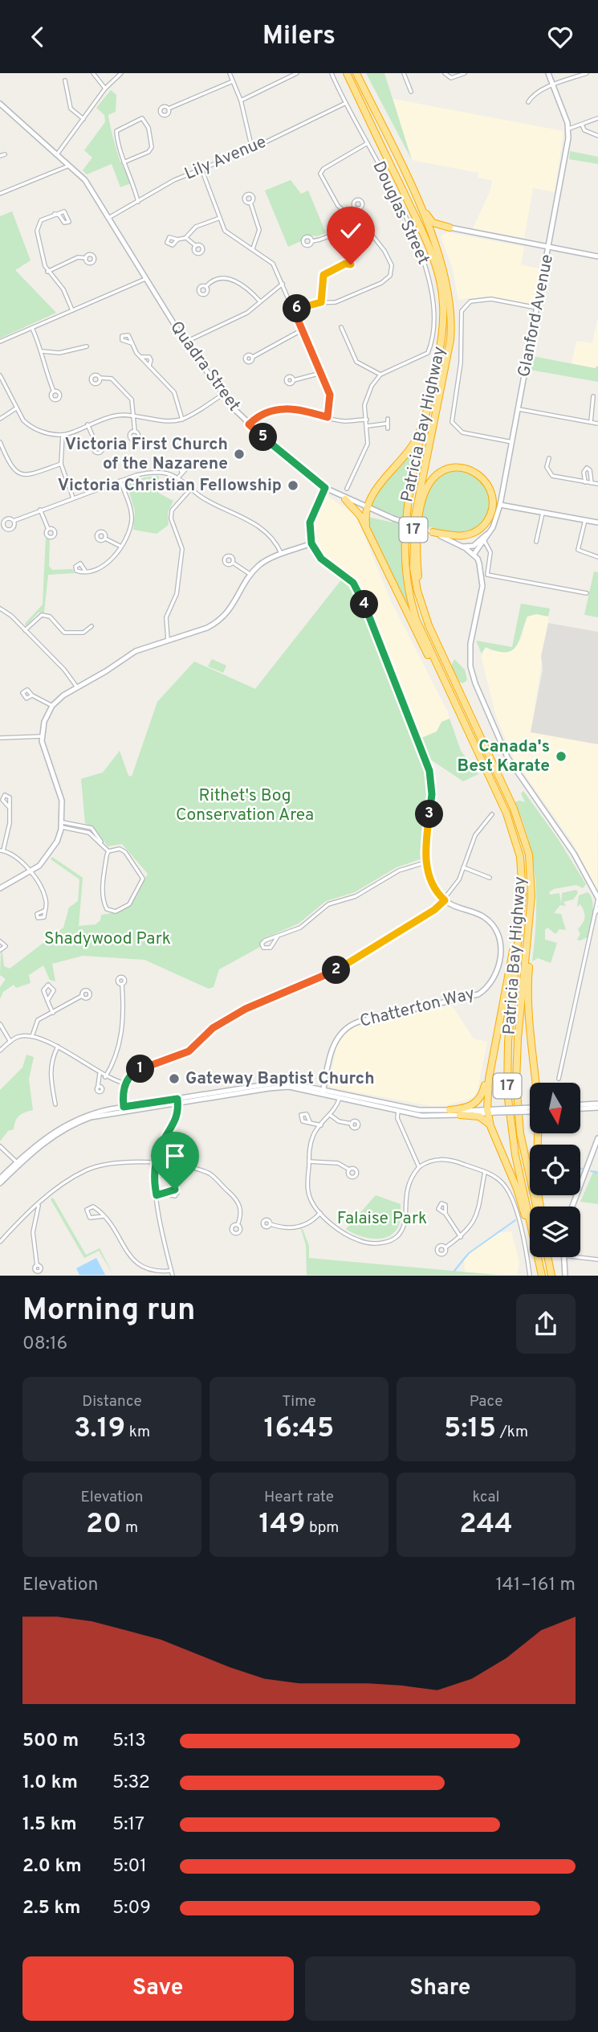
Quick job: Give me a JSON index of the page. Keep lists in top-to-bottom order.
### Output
{
  "streets": {
    "highway": ["Patricia Bay Highway", "17"],
    "main road": ["Glanford Avenue", "Quadra Street", "Chatterton Way"],
    "street": ["Lily Avenue", "Douglas Street"]
  },
  "crossings": [
    ["Lily Avenue", "Douglas Street"],
    ["Lily Avenue", "Quadra Street"],
    ["Glanford Avenue", "Quadra Street"]
  ],
  "parks": ["Rithet's Bog Conservation Area", "Shadywood Park", "Falaise Park"],
  "places": [
    "Victoria First Church of the Nazarene",
    "Victoria Christian Fellowship",
    "Canada's Best Karate",
    "Gateway Baptist Church"
  ],
  "north": "bottom",
  "page": {
    "header": "Milers",
    "pins": [
      "6",
      "5",
      "4",
      "3",
      "2",
      "1"
    ],
    "heading": ["Morning run", "08:16"],
    "stats": [
      ["Distance", "3.19 km"],
      ["Time", "16:45"],
      ["Pace", "5:15 /km"],
      ["Elevation", "20 m"],
      ["Heart rate", "149 bpm"],
      ["kcal", "244"]
    ],
    "chart": ["Elevation", "141–161 m"],
    "list": [
      {
        "name": "500 m",
        "note": "5:13"
      },
      {
        "name": "1.0 km",
        "note": "5:32"
      },
      {
        "name": "1.5 km",
        "note": "5:17"
      },
      {
        "name": "2.0 km",
        "note": "5:01"
      },
      {
        "name": "2.5 km",
        "note": "5:09"
      }
    ],
    "buttons": ["Save", "Share"]
  }
}
